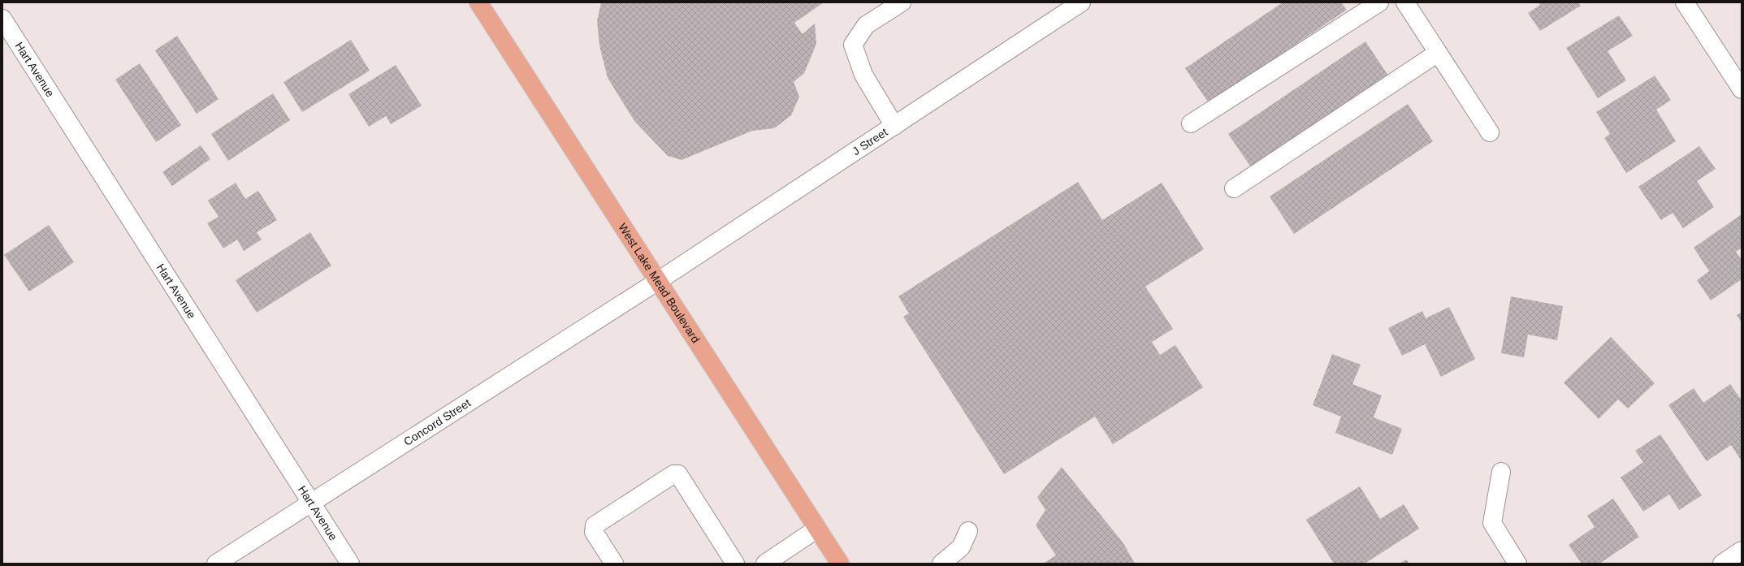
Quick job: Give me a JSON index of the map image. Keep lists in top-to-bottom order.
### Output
{
  "streets": {
    "main road": ["West Lake Mead Boulevard"],
    "street": ["Hart Avenue", "J Street", "Concord Street"]
  },
  "crossings": [
    ["Hart Avenue", "Concord Street"],
    ["J Street", "West Lake Mead Boulevard"],
    ["J Street", "Concord Street"],
    ["West Lake Mead Boulevard", "Concord Street"]
  ]
}
